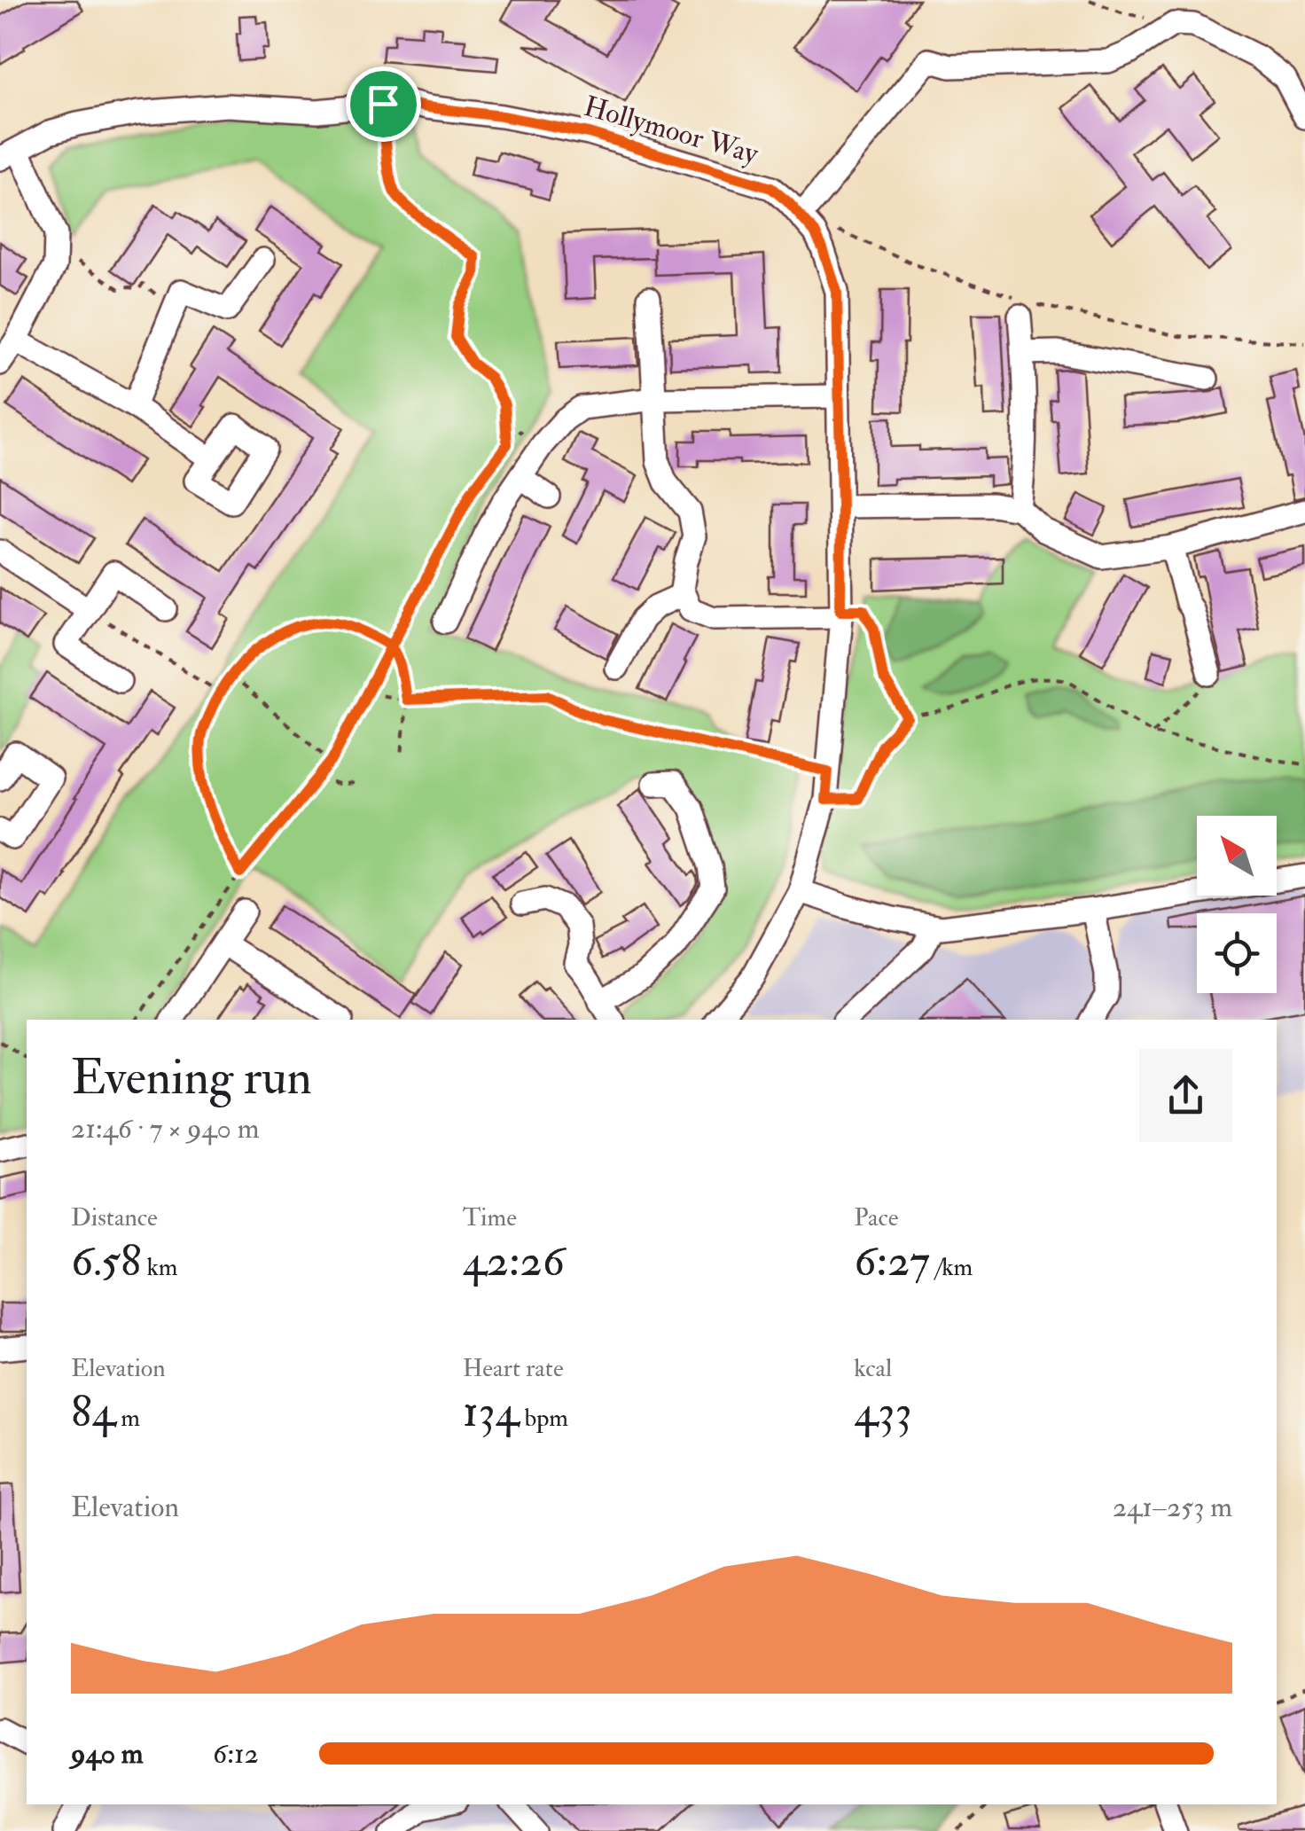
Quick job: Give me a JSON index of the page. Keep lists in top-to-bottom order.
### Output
{
  "streets": {
    "street": ["Hollymoor Way"]
  },
  "north": "top left",
  "page": {
    "heading": ["Evening run", "21:46 · 7 × 940 m"],
    "stats": [
      ["Distance", "6.58 km"],
      ["Time", "42:26"],
      ["Pace", "6:27 /km"],
      ["Elevation", "84 m"],
      ["Heart rate", "134 bpm"],
      ["kcal", "433"]
    ],
    "chart": ["Elevation", "241–253 m"],
    "list": [
      {
        "name": "940 m",
        "note": "6:12"
      }
    ]
  }
}
